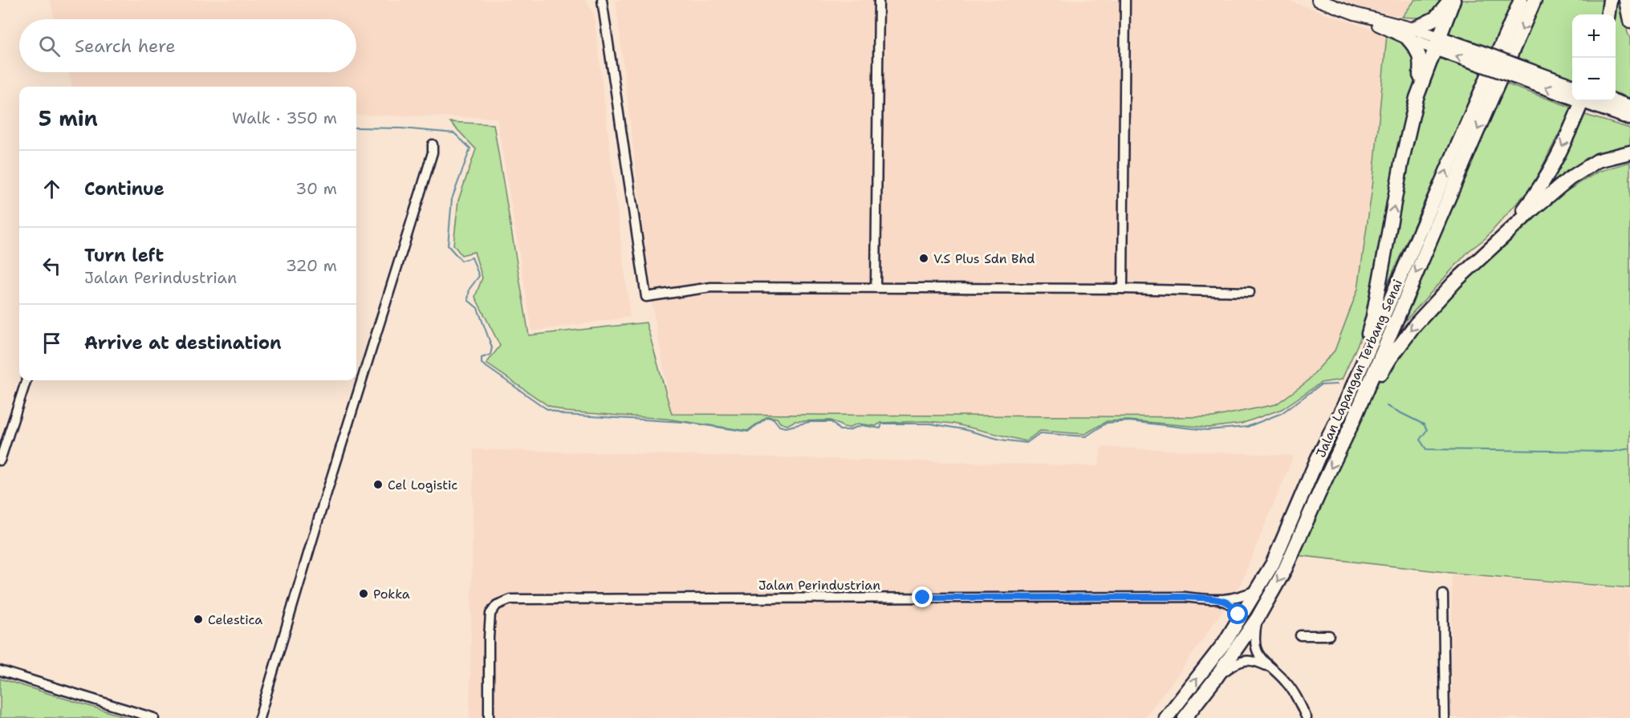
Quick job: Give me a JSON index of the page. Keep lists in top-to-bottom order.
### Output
{
  "streets": {
    "highway": ["Jalan Lapangan Terbang Senai"],
    "street": ["Jalan Perindustrian"]
  },
  "crossings": [
    ["Jalan Lapangan Terbang Senai", "Jalan Perindustrian"]
  ],
  "places": [
    "V.S Plus Sdn Bhd",
    "Cel Logistic",
    "Pokka",
    "Celestica"
  ],
  "page": {
    "map_buttons": ["+", "−"],
    "search": "Search here",
    "heading": ["5 min", "Walk · 350 m"],
    "list": [
      ["Continue", "30 m"],
      ["Turn left", "Jalan Perindustrian", "320 m"],
      "Arrive at destination"
    ]
  }
}
